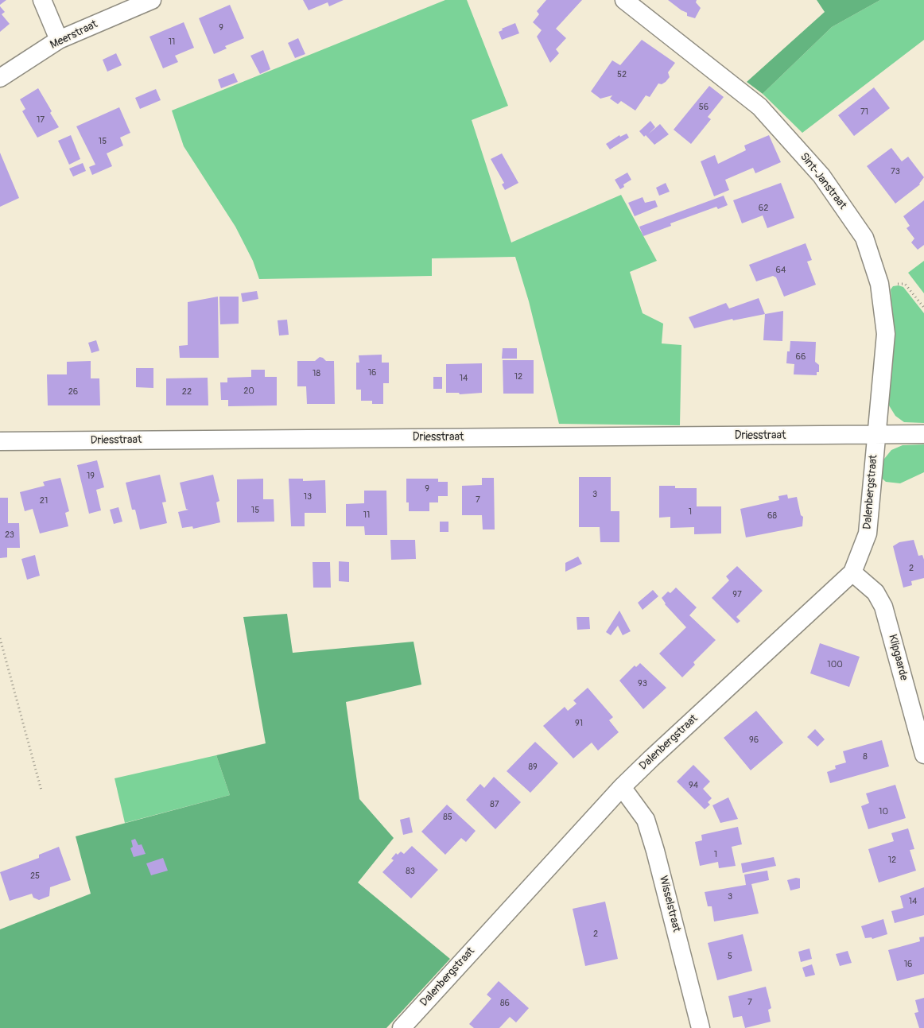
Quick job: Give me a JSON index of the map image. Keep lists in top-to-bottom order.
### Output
{
  "streets": {
    "street": [
      "Meerstraat",
      "Sint-Janstraat",
      "Driesstraat",
      "Dalenbergstraat",
      "Klipgaarde",
      "Wisselstraat"
    ]
  },
  "crossings": [
    ["Sint-Janstraat", "Driesstraat"],
    ["Sint-Janstraat", "Dalenbergstraat"],
    ["Driesstraat", "Dalenbergstraat"],
    ["Dalenbergstraat", "Klipgaarde"],
    ["Dalenbergstraat", "Wisselstraat"]
  ],
  "house_numbers": [
    "9",
    "11",
    "52",
    "56",
    "71",
    "17",
    "15",
    "73",
    "62",
    "64",
    "66",
    "16",
    "18",
    "12",
    "14",
    "20",
    "26",
    "22",
    "19",
    "9",
    "3",
    "13",
    "7",
    "21",
    "15",
    "1",
    "11",
    "68",
    "23",
    "2",
    "97",
    "100",
    "93",
    "91",
    "96",
    "8",
    "89",
    "94",
    "87",
    "10",
    "85",
    "1",
    "12",
    "83",
    "25",
    "3",
    "14",
    "2",
    "5",
    "16",
    "7",
    "86"
  ]
}
